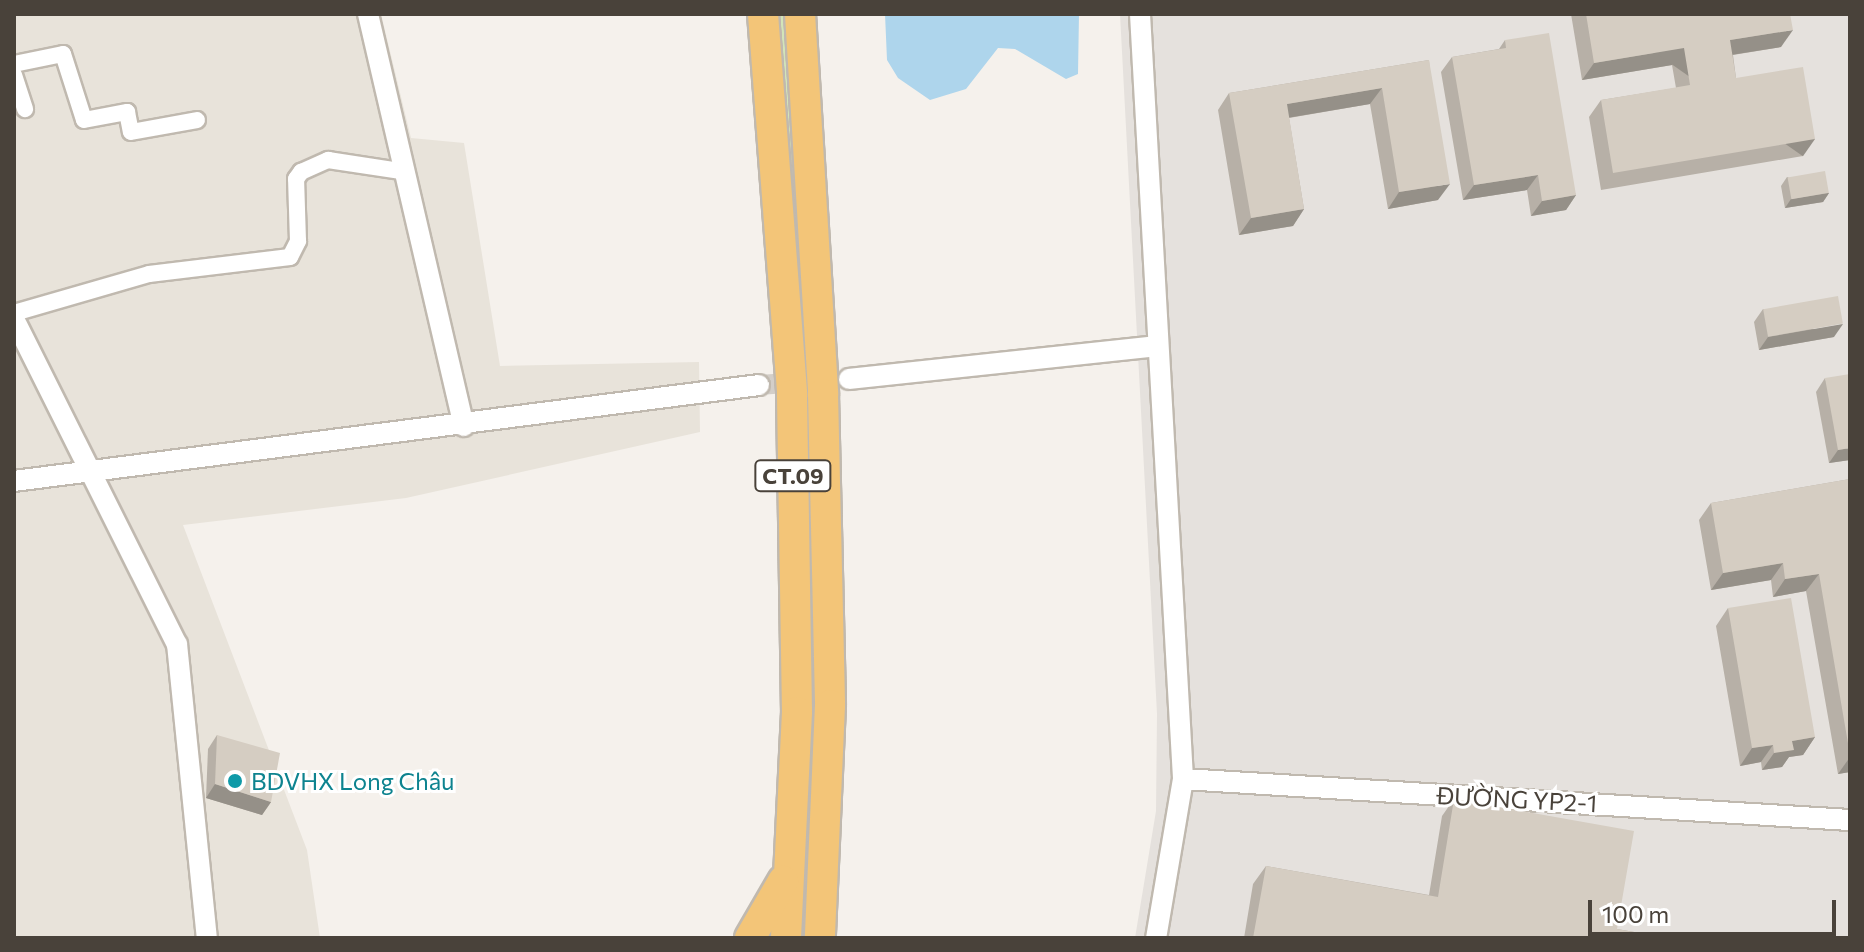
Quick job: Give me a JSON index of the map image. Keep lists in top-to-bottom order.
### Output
{
  "streets": {
    "highway": ["CT.09"],
    "street": ["ĐƯỜNG YP2-1"]
  },
  "places": ["BDVHX Long Châu"],
  "scale_bar": "100 m"
}
